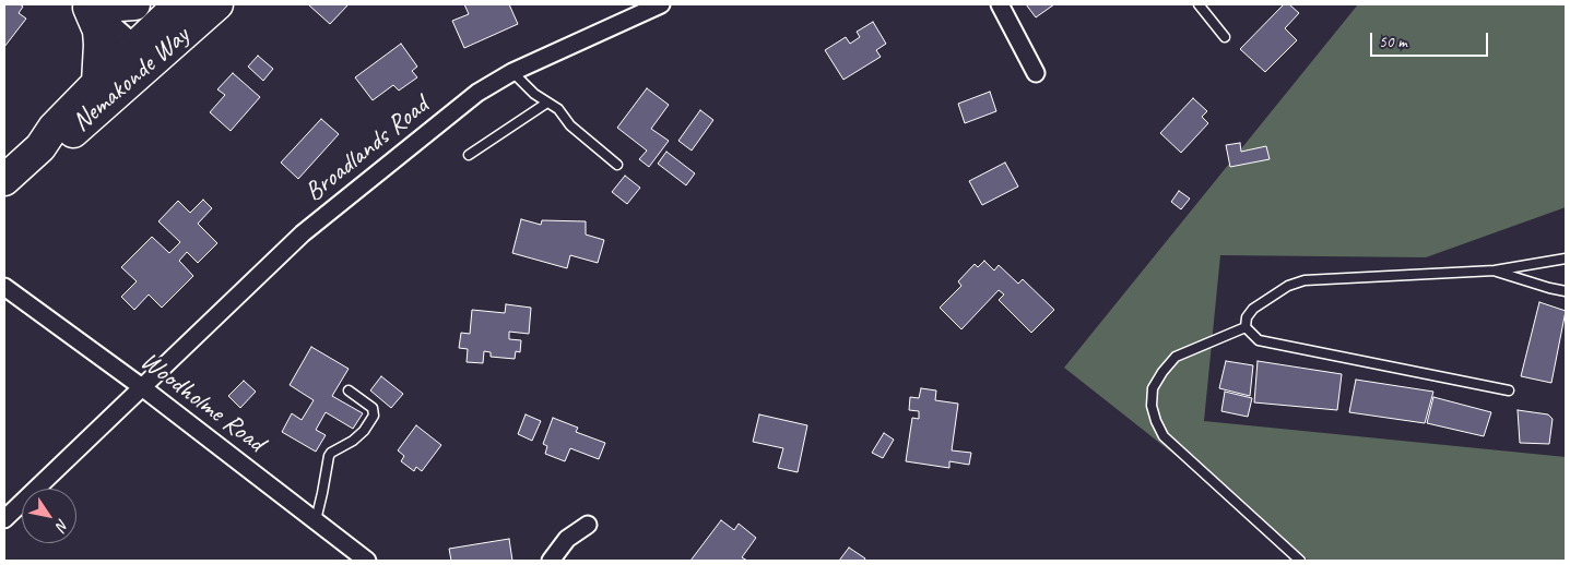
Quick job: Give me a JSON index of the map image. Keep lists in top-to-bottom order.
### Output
{
  "streets": {
    "highway": ["Nemakonde Way"],
    "street": ["Broadlands Road", "Woodholme Road"]
  },
  "crossings": [
    ["Broadlands Road", "Woodholme Road"]
  ],
  "scale_bar": "50 m",
  "north": "bottom right"
}
